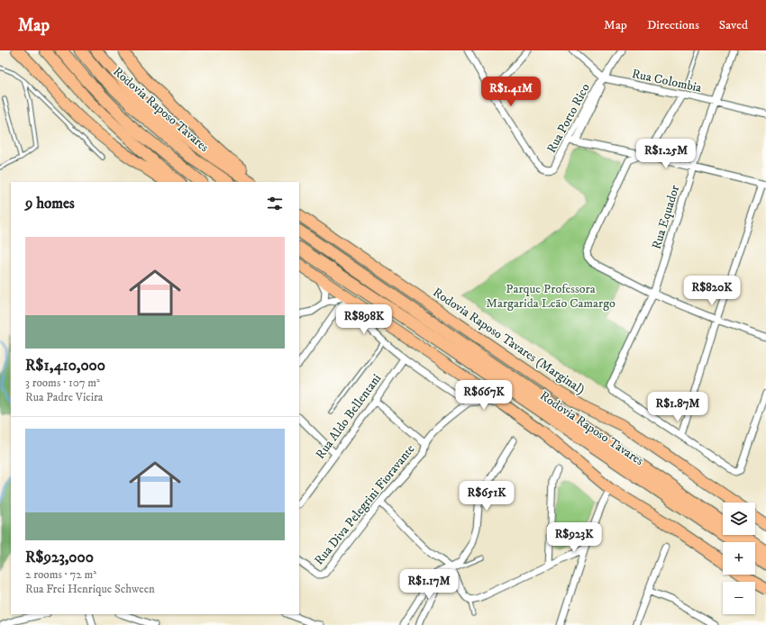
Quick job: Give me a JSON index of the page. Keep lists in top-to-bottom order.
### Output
{
  "streets": {
    "highway": ["Rodovia Raposo Tavares", "Rodovia Raposo Tavares (Marginal)"],
    "street": [
      "Rua Colombia",
      "Rua Porto Rico",
      "Rua Equador",
      "Rua Aldo Bellentani",
      "Rua Diva Pelegrini Fioravante"
    ]
  },
  "crossings": [
    ["Rua Colombia", "Rua Porto Rico"],
    ["Rua Colombia", "Rua Equador"]
  ],
  "parks": ["Parque Professora Margarida Leão Camargo"],
  "page": {
    "header": "Map",
    "nav": ["Map", "Directions", "Saved"],
    "price": [
      "R$1.41M",
      "R$1.25M",
      "R$820K",
      "R$898K",
      "R$667K",
      "R$1.87M",
      "R$651K",
      "R$923K",
      "R$1.17M"
    ],
    "heading": "9 homes",
    "list": [
      {
        "name": "R$1,410,000",
        "note": "3 rooms · 107 m² · Rua Padre Vieira"
      },
      {
        "name": "R$923,000",
        "note": "2 rooms · 72 m² · Rua Frei Henrique Schween"
      }
    ],
    "map_buttons": ["+", "−"]
  }
}
